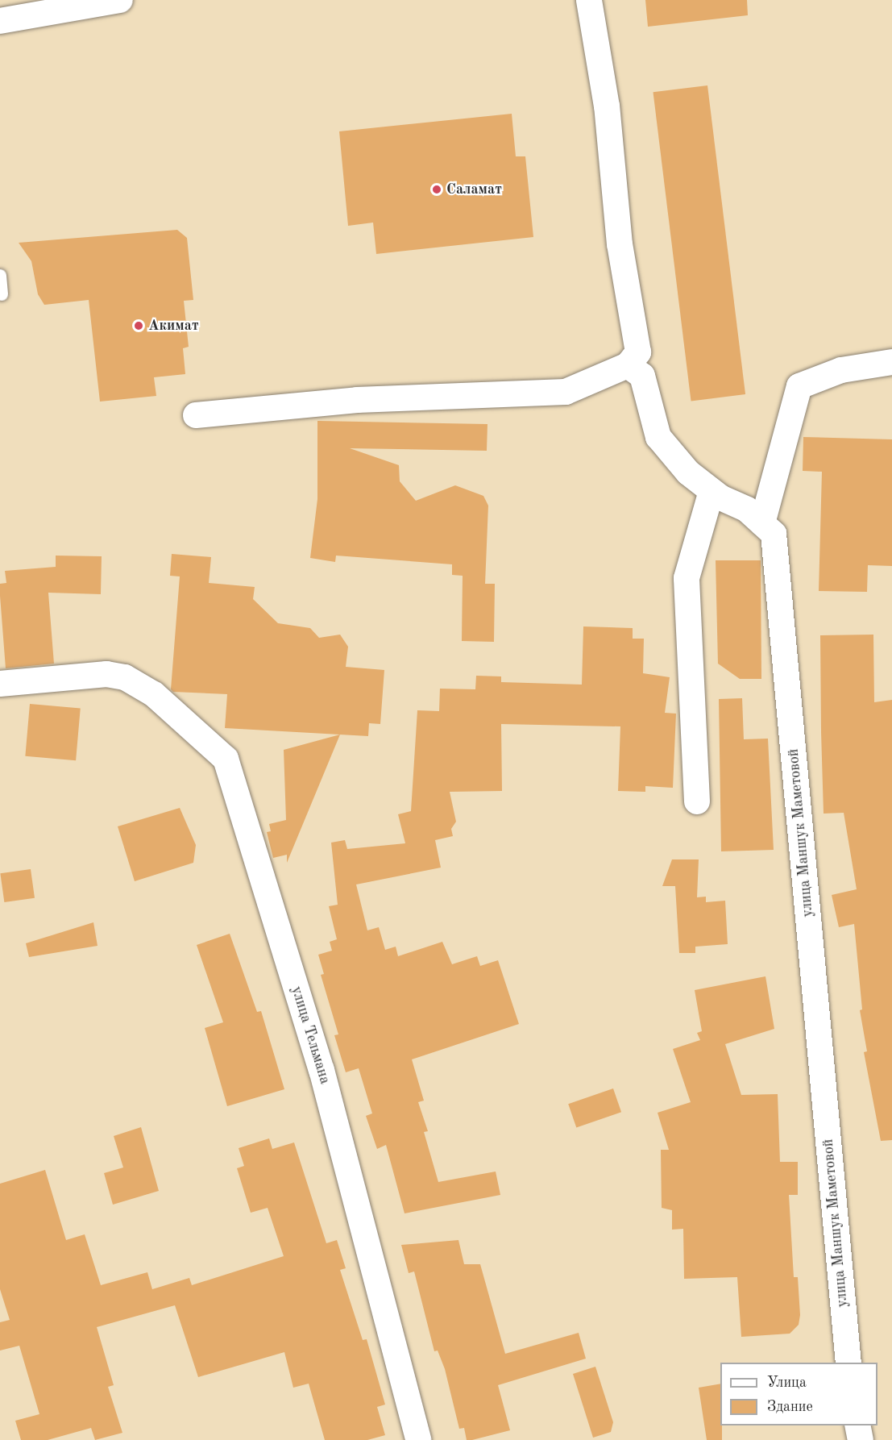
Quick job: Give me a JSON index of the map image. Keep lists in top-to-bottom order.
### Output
{
  "streets": {
    "street": ["улица Маншук Маметовой", "улица Тельмана"]
  },
  "places": ["Саламат", "Акимат"],
  "legend": ["Улица", "Здание"]
}
